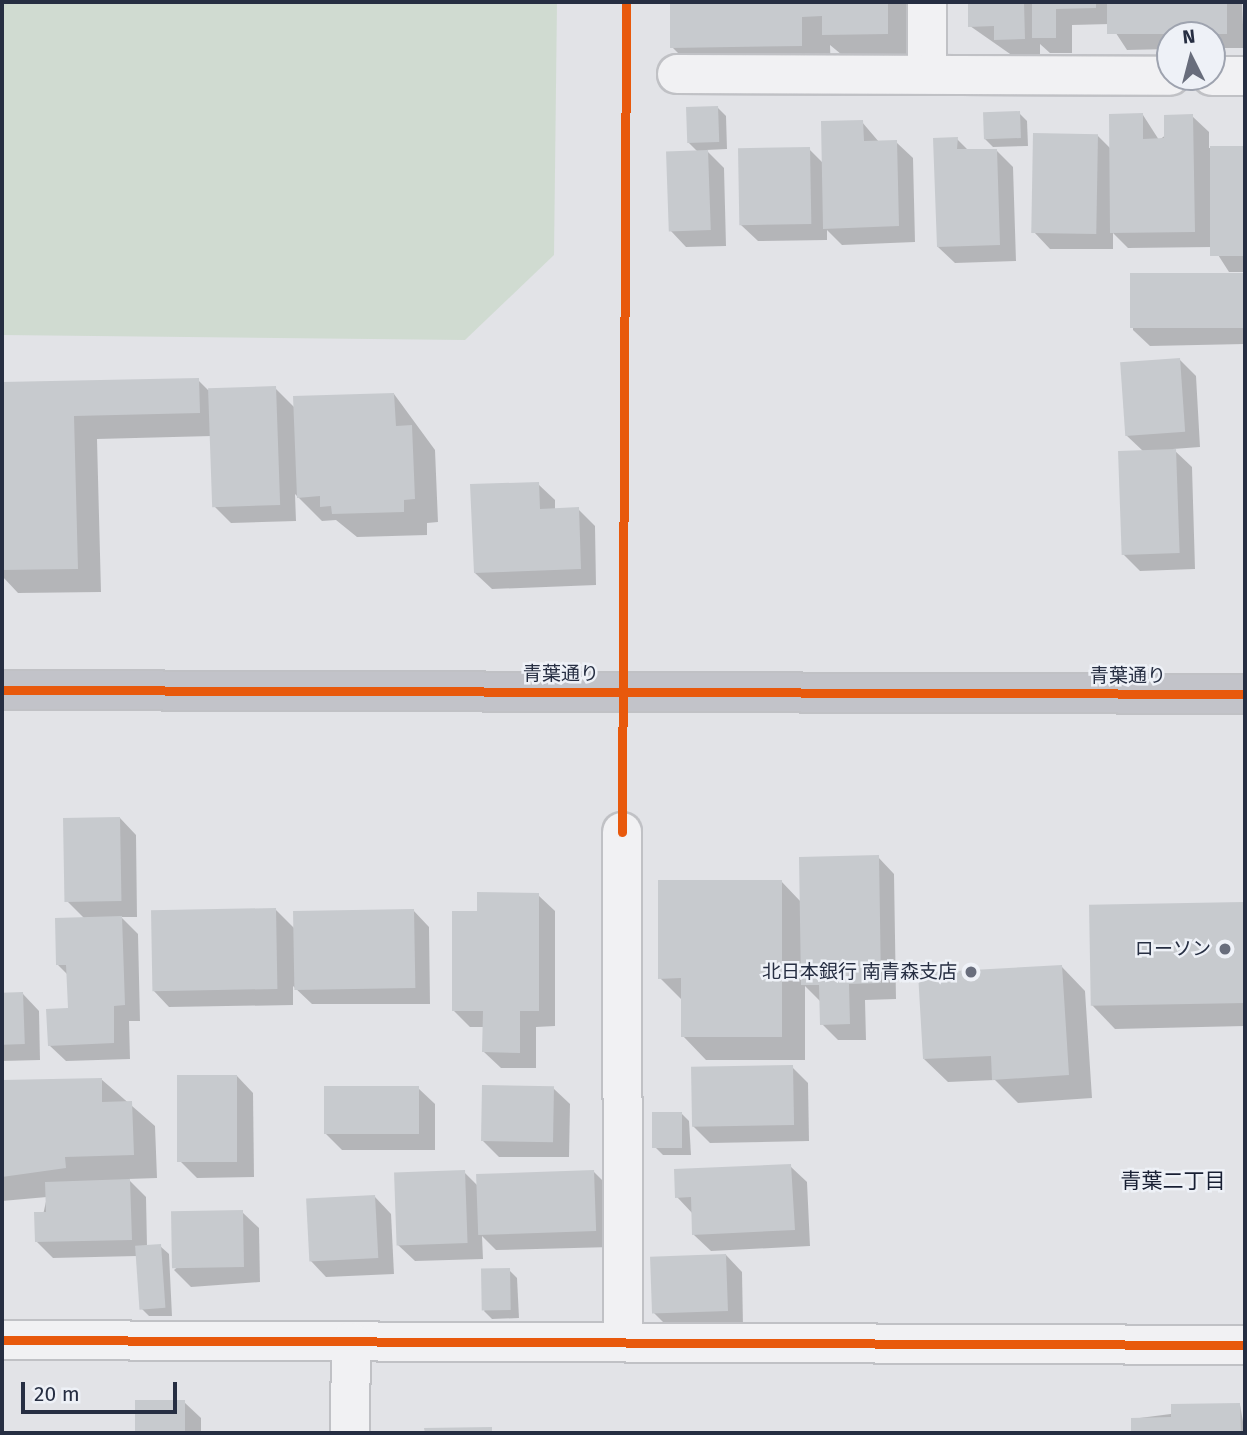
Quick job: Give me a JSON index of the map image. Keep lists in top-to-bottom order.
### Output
{
  "streets": {
    "street": ["青葉通り"]
  },
  "districts": ["青葉二丁目"],
  "places": ["ローソン", "北日本銀行 南青森支店"],
  "scale_bar": "20 m",
  "north": "top"
}
